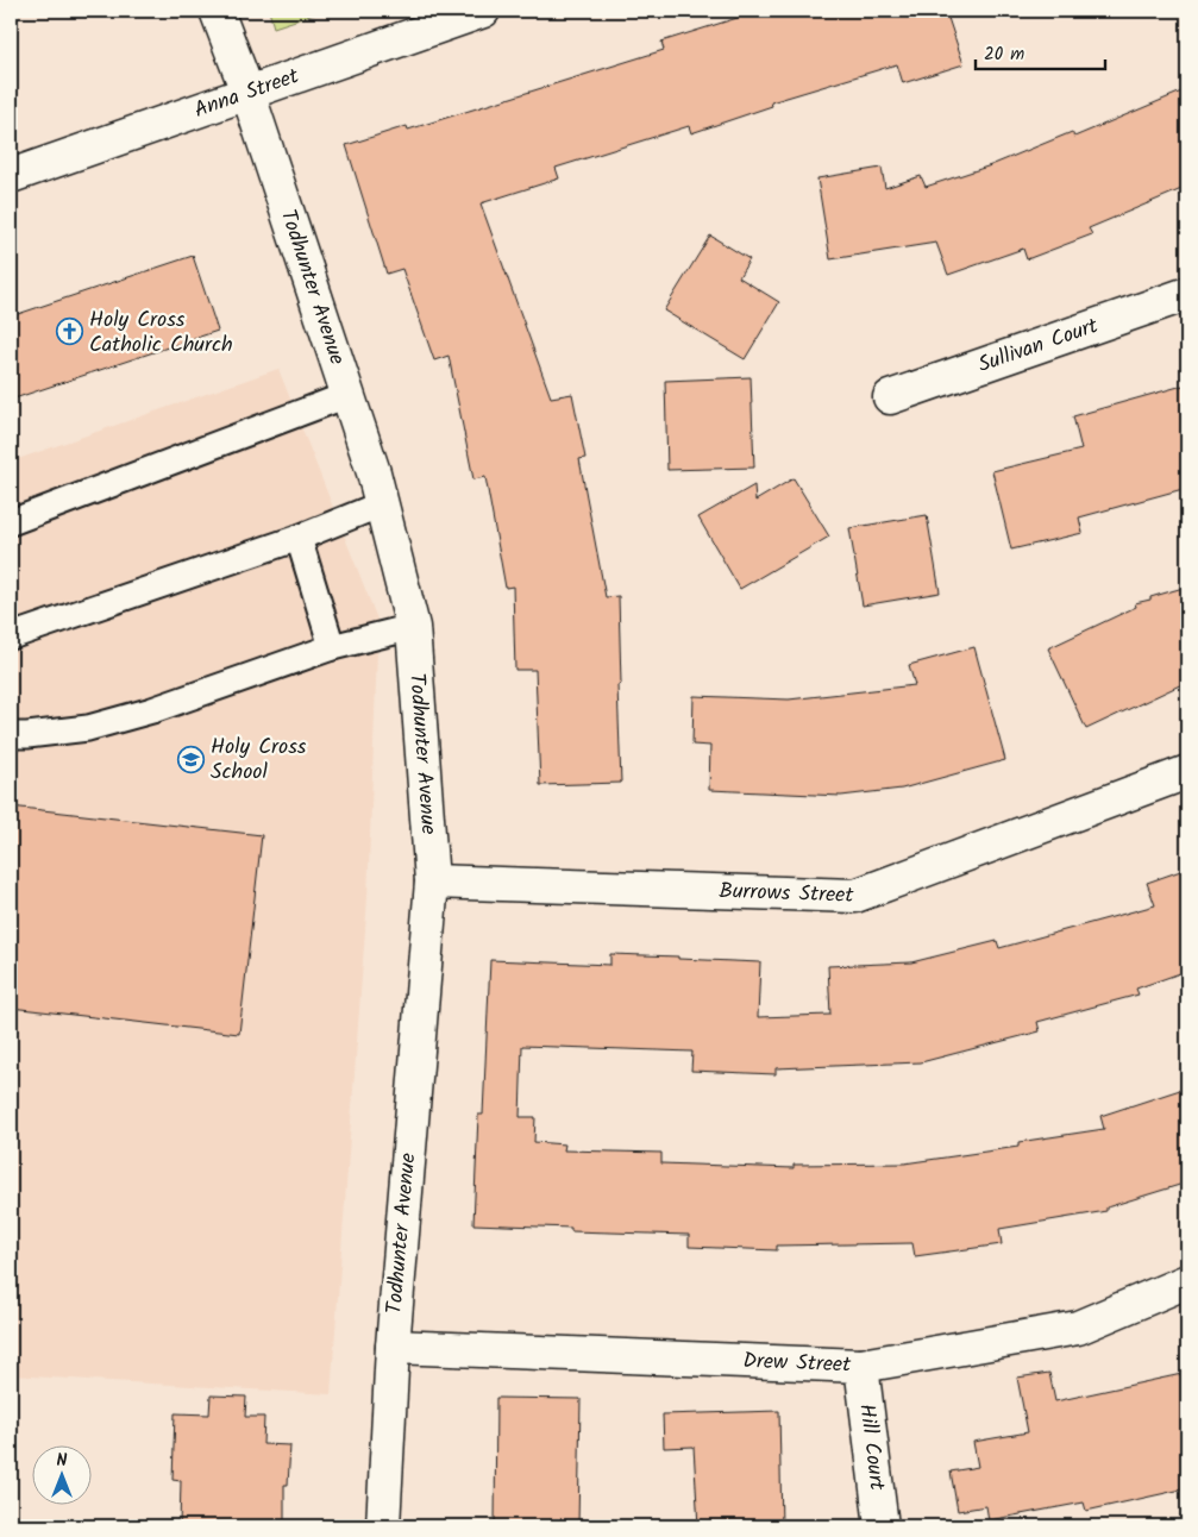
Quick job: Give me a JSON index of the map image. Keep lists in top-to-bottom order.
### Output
{
  "streets": {
    "street": [
      "Anna Street",
      "Todhunter Avenue",
      "Sullivan Court",
      "Burrows Street",
      "Drew Street",
      "Hill Court"
    ]
  },
  "crossings": [
    ["Anna Street", "Todhunter Avenue"],
    ["Todhunter Avenue", "Burrows Street"],
    ["Todhunter Avenue", "Drew Street"],
    ["Drew Street", "Hill Court"]
  ],
  "places": {
    "church": ["Holy Cross Catholic Church"],
    "school or university": ["Holy Cross School"]
  },
  "scale_bar": "20 m",
  "north": "top"
}
